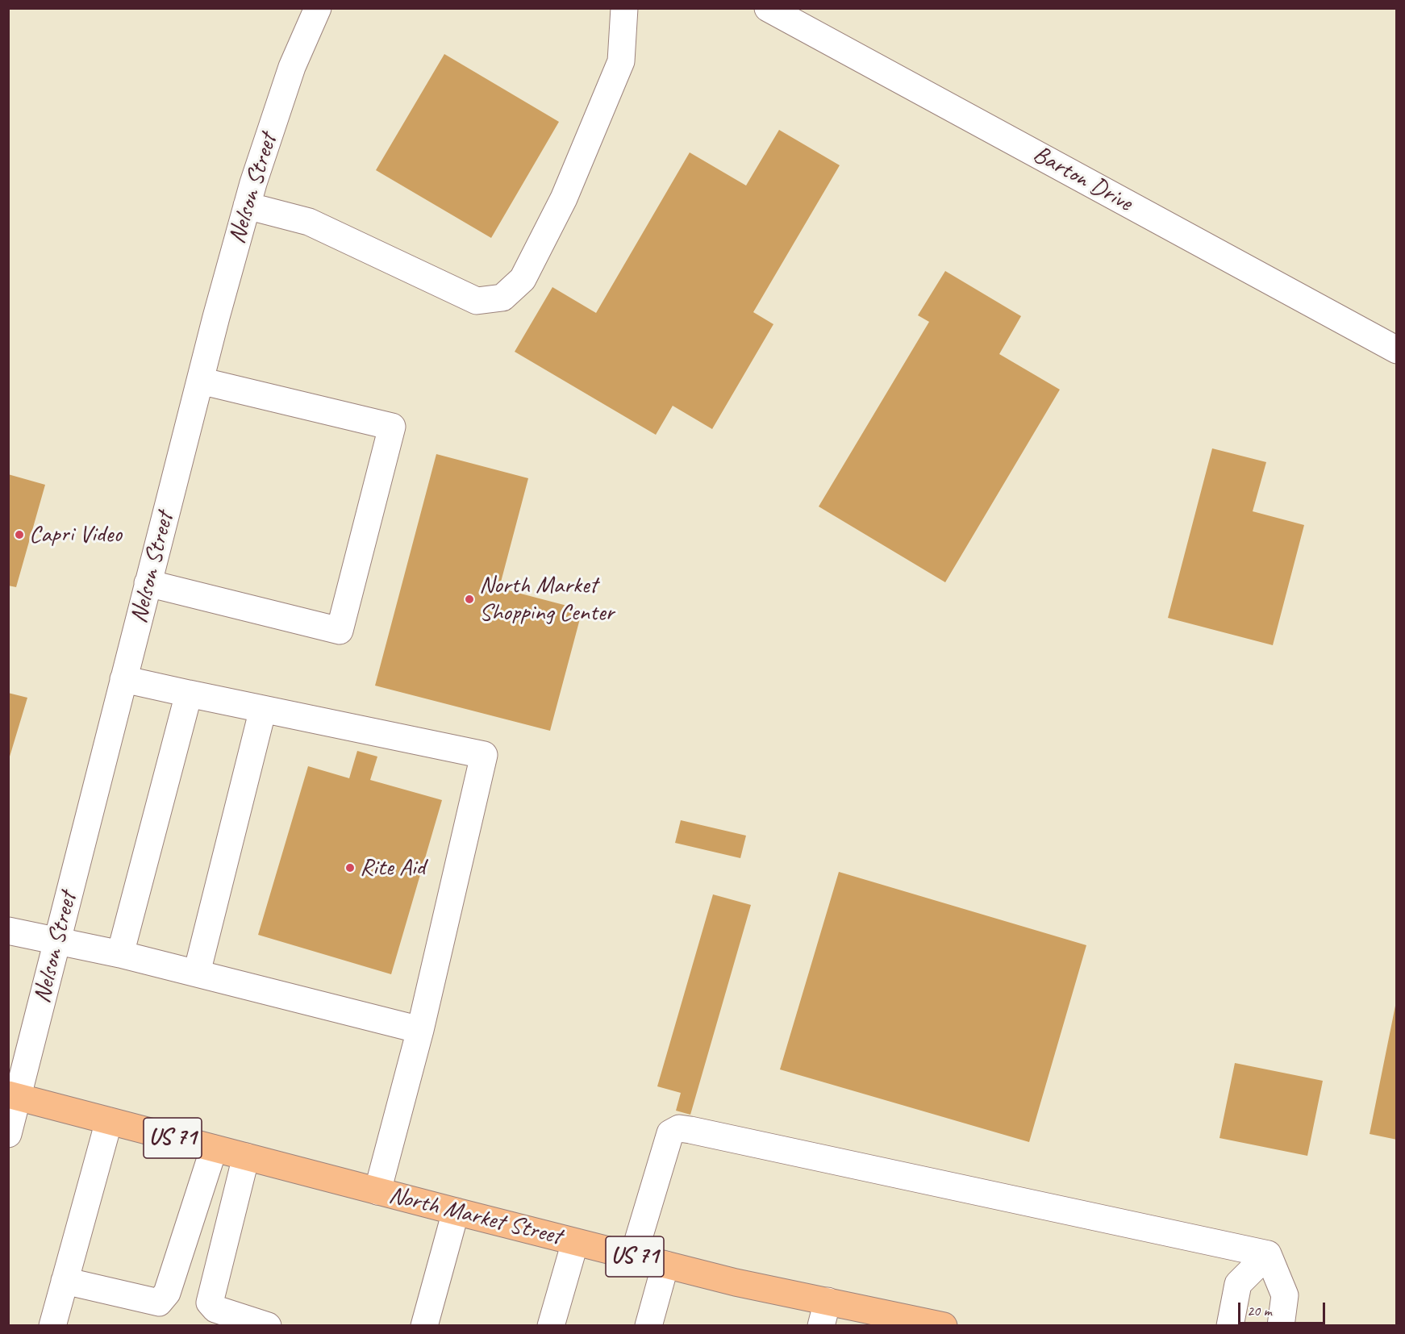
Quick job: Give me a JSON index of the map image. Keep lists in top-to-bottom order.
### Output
{
  "streets": {
    "main road": ["US 71", "North Market Street"],
    "street": ["Barton Drive", "Nelson Street"]
  },
  "crossings": [
    ["Nelson Street", "North Market Street"]
  ],
  "places": ["Capri Video", "North Market Shopping Center", "Rite Aid"],
  "scale_bar": "20 m"
}
